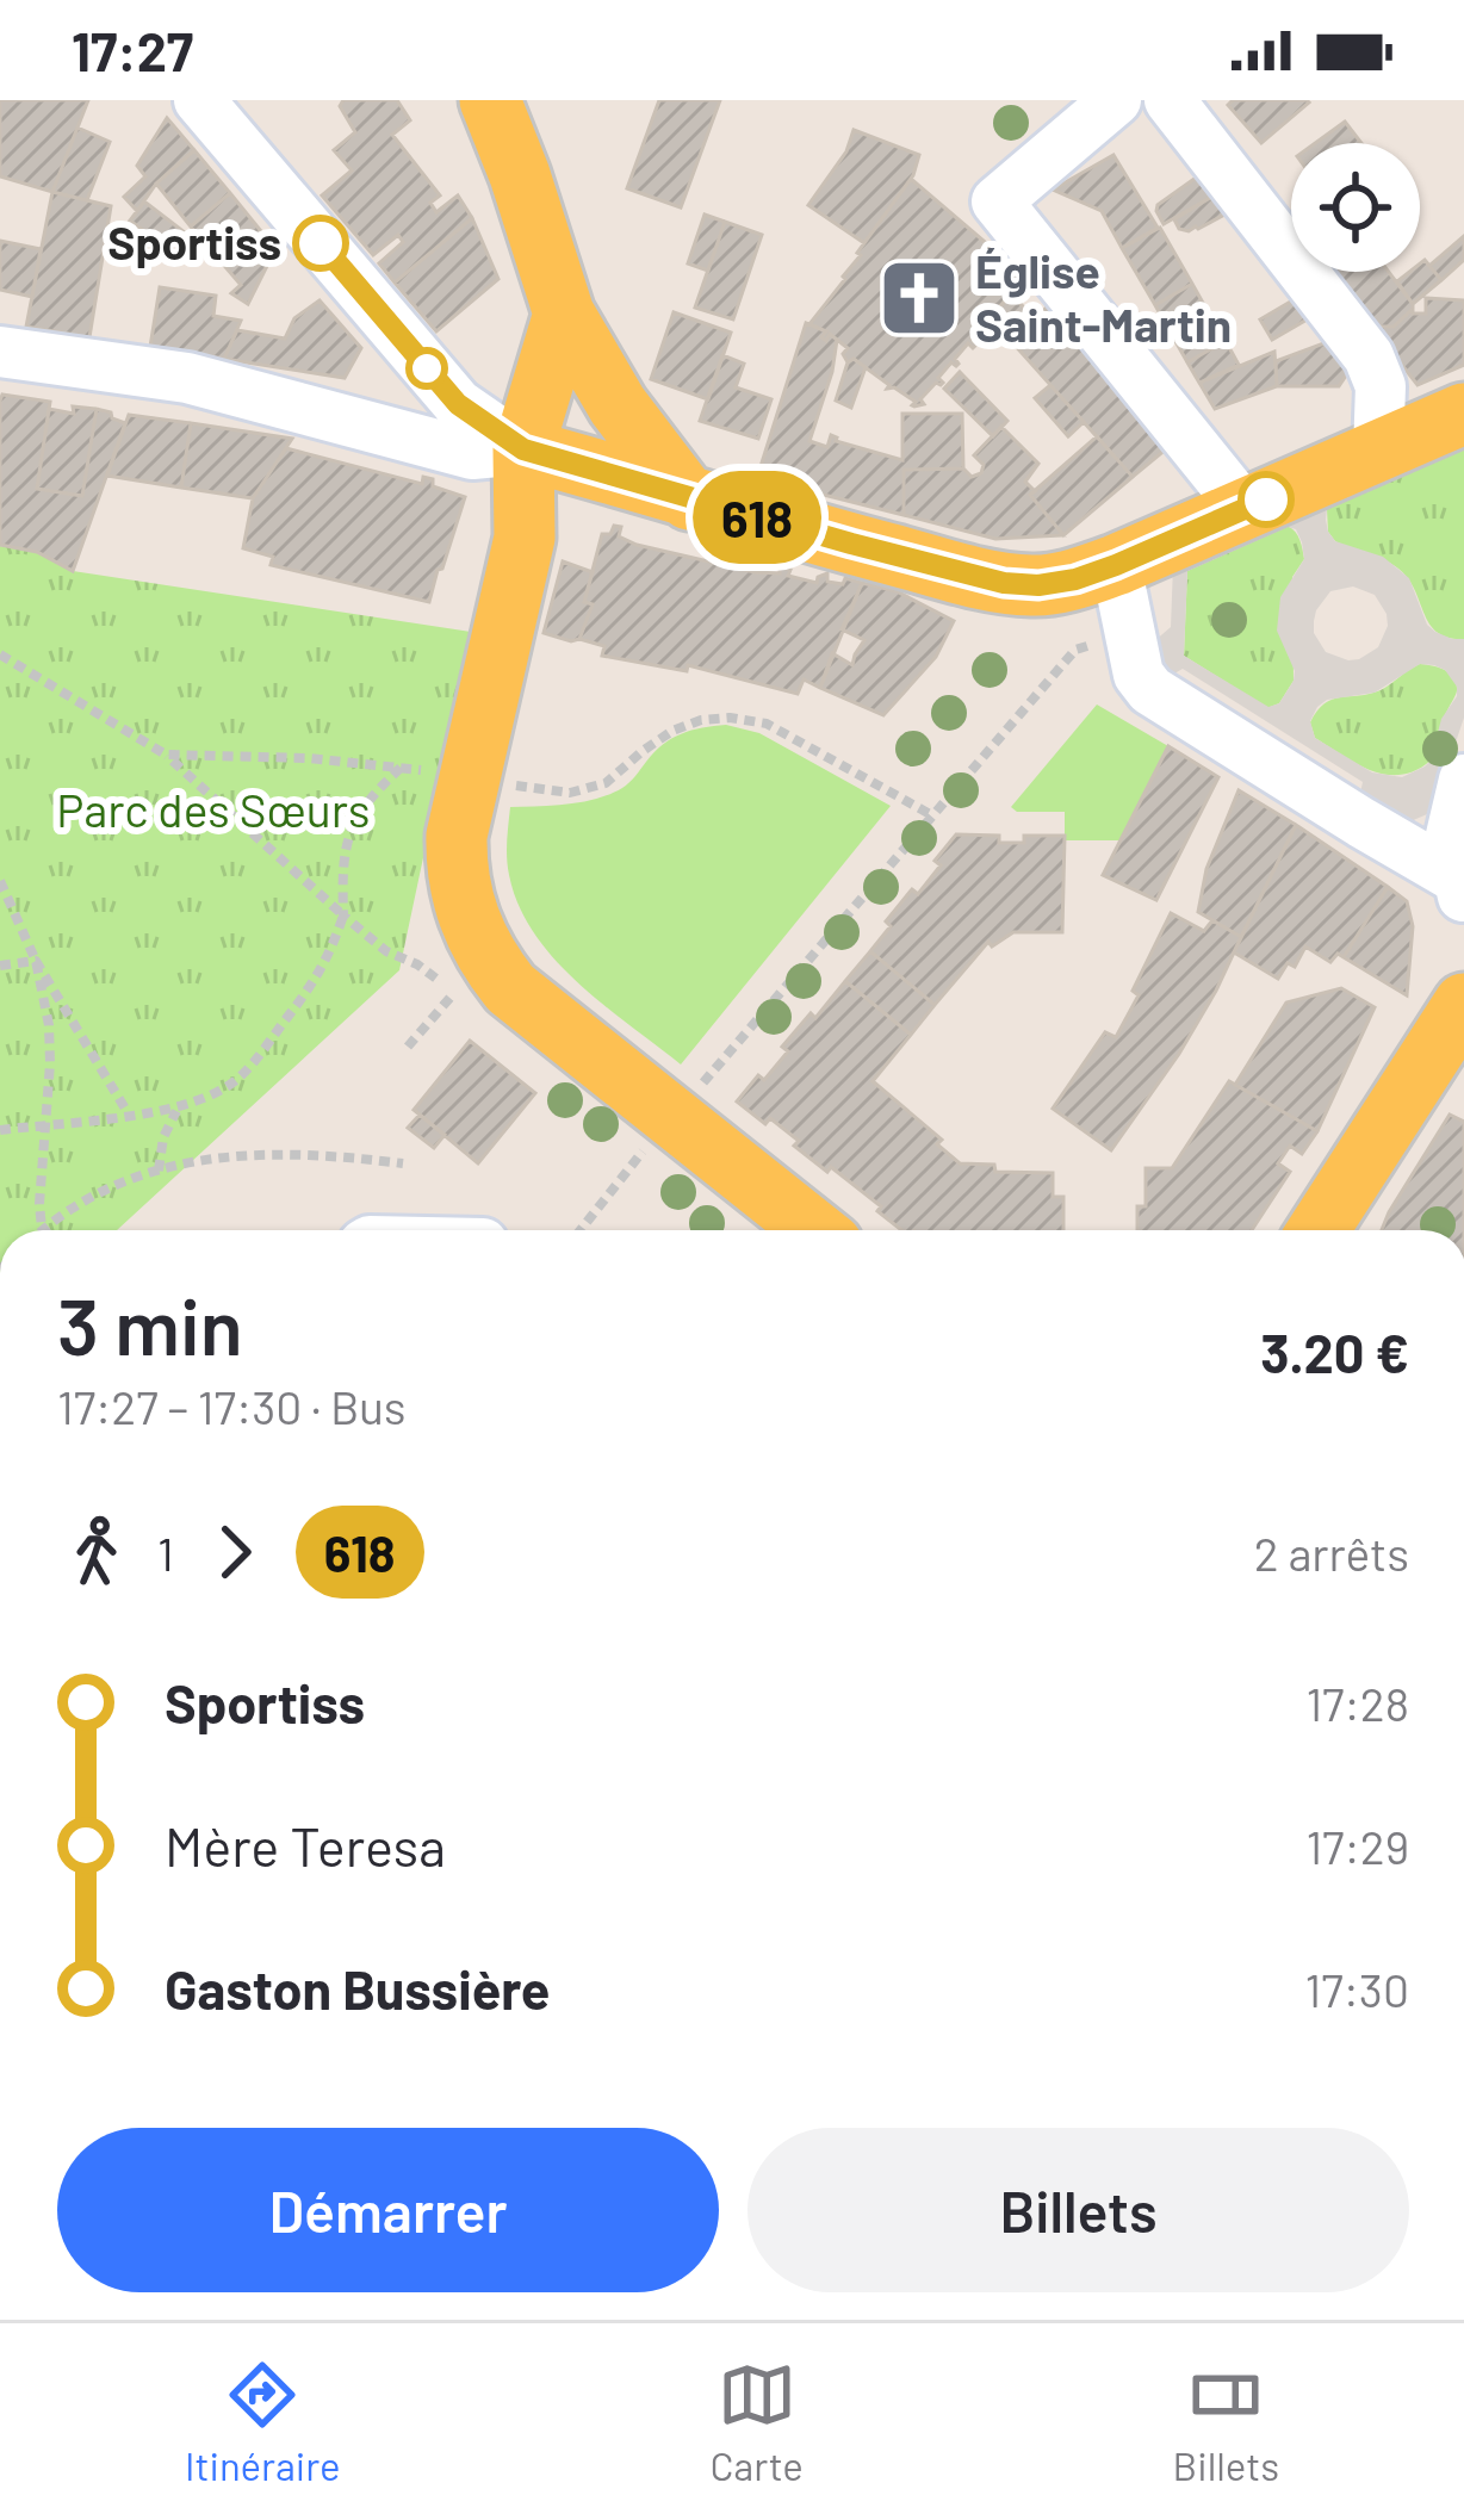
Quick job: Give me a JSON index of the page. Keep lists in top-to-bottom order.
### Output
{
  "parks": ["Parc des Sœurs"],
  "places": {
    "other": ["Sportiss"],
    "church": ["Église Saint-Martin"]
  },
  "lines": ["bus line 618"],
  "page": {
    "status": "17:27",
    "on_map": "618",
    "heading": ["3 min", "17:27 – 17:30 · Bus", "3.20 €"],
    "legs": ["1", "618", "2 arrêts"],
    "list": [
      {
        "name": "Sportiss",
        "value": "17:28"
      },
      {
        "name": "Mère Teresa",
        "value": "17:29"
      },
      {
        "name": "Gaston Bussière",
        "value": "17:30"
      }
    ],
    "buttons": ["Démarrer", "Billets"],
    "tabs": ["Itinéraire", "Carte", "Billets"]
  }
}
